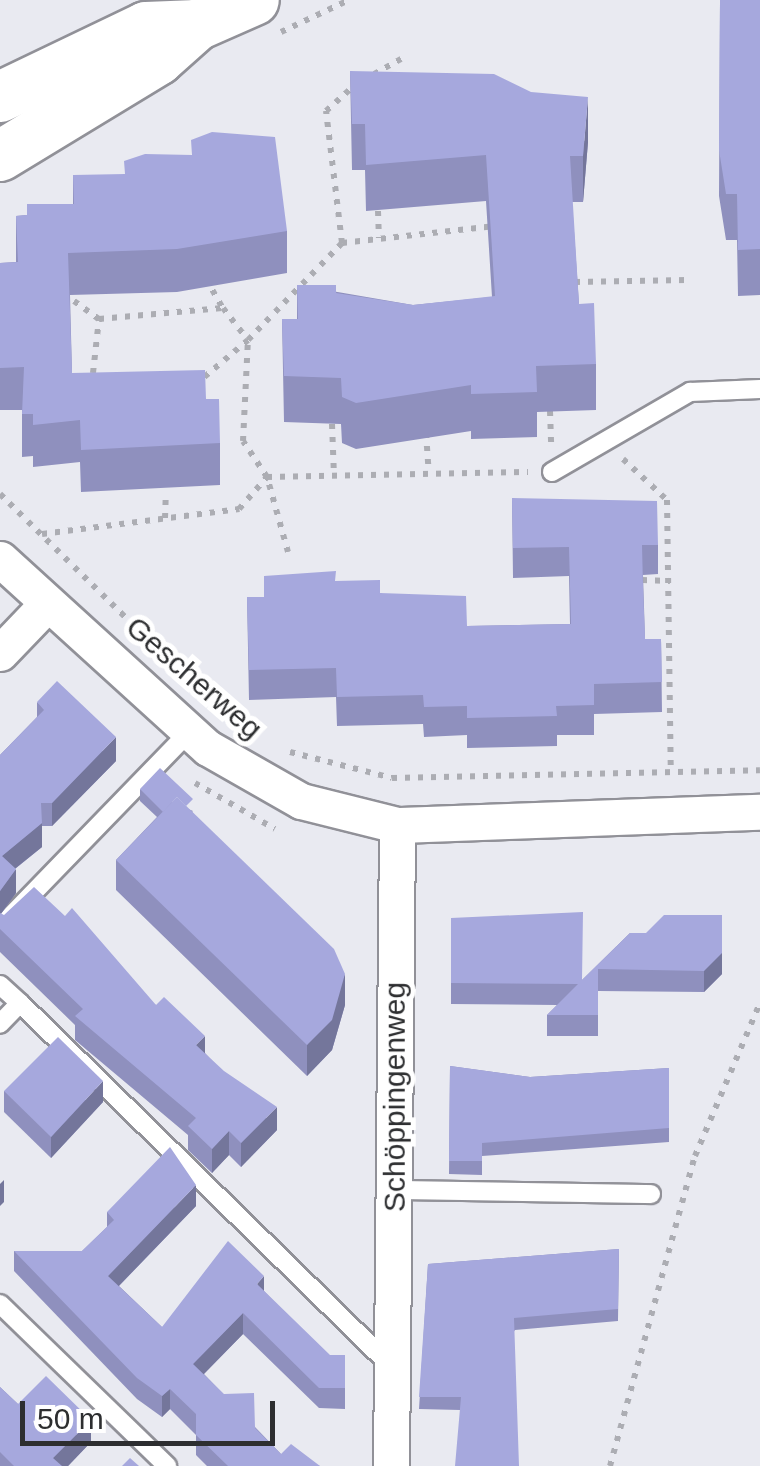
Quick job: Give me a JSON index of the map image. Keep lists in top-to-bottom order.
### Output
{
  "streets": {
    "street": ["Gescherweg", "Schöppingenweg"]
  },
  "crossings": [
    ["Gescherweg", "Schöppingenweg"]
  ],
  "scale_bar": "50 m"
}
